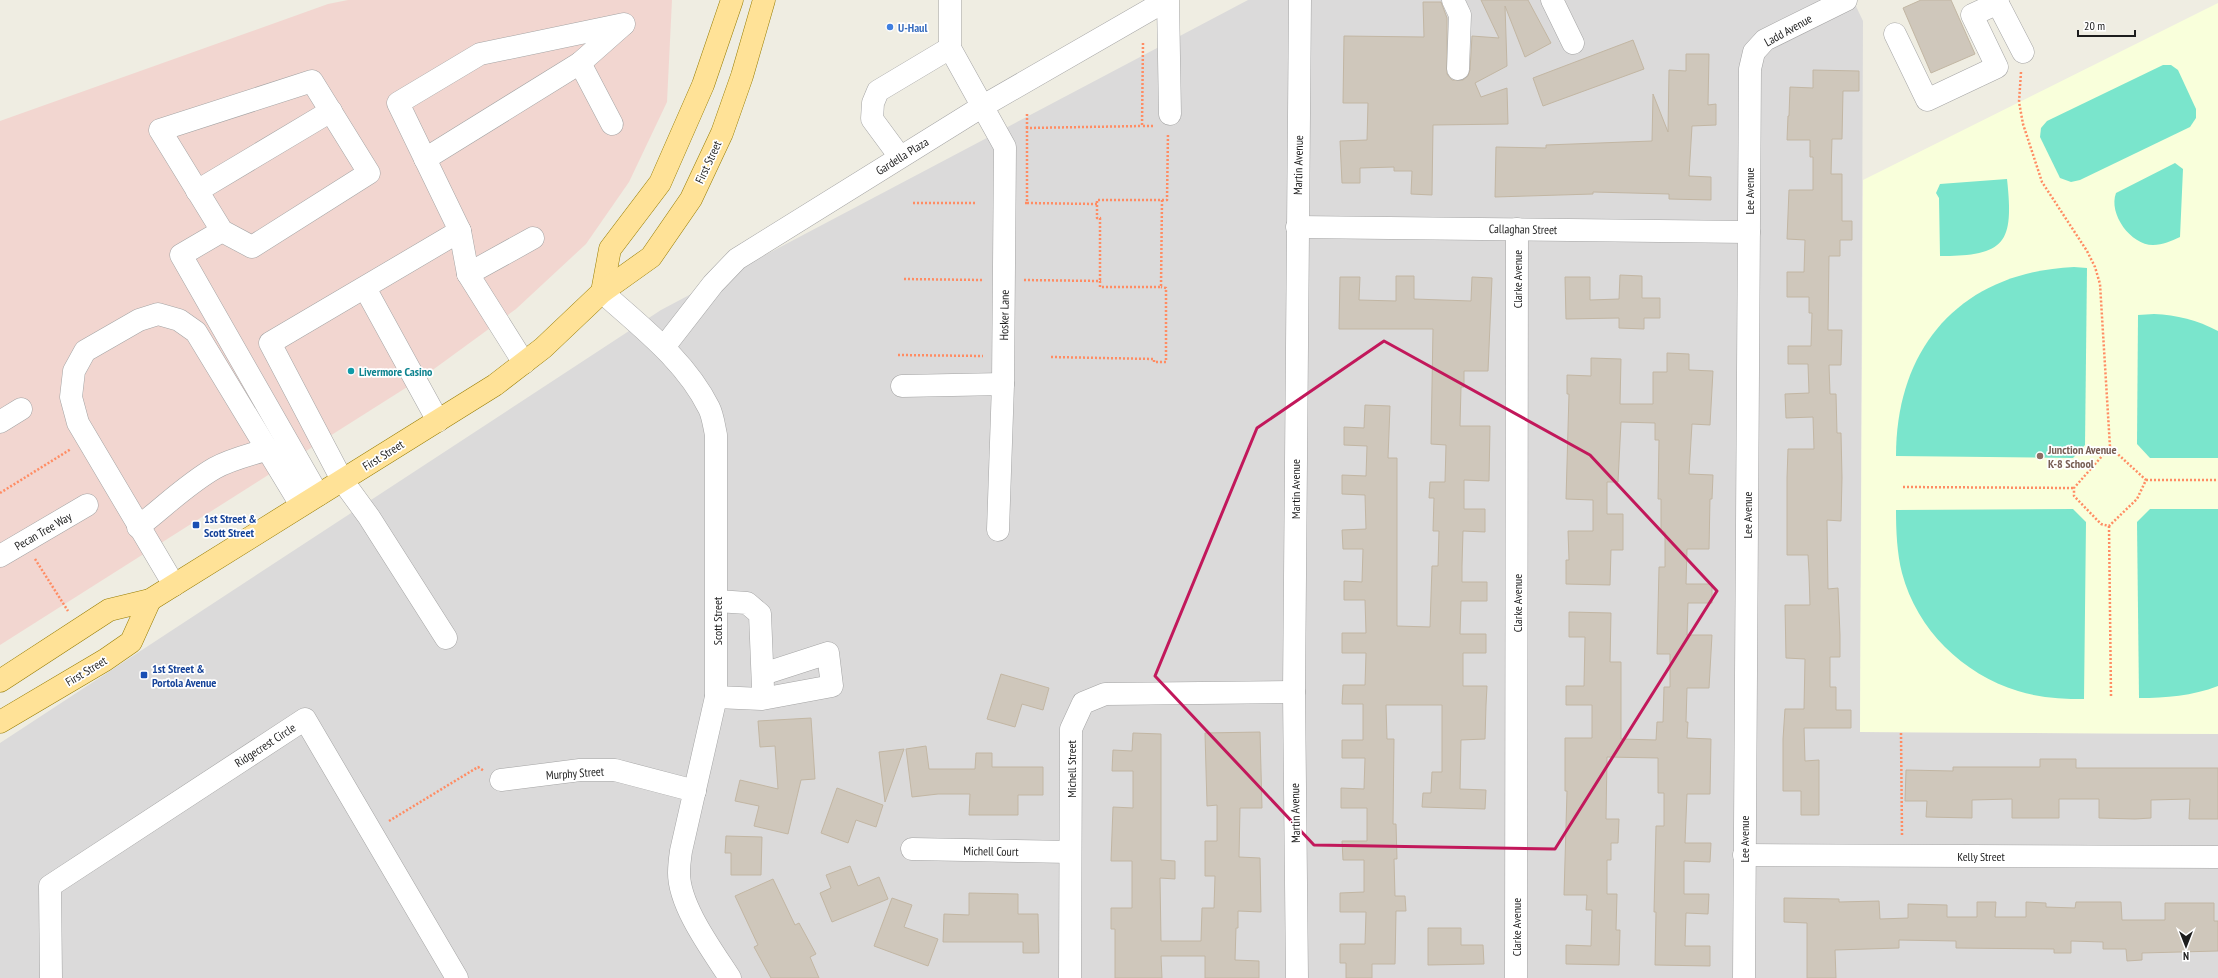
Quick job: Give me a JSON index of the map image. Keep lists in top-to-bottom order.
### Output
{
  "streets": {
    "main road": ["First Street"],
    "street": [
      "Ladd Avenue",
      "Gardella Plaza",
      "Martin Avenue",
      "Lee Avenue",
      "Callaghan Street",
      "Clarke Avenue",
      "Hosker Lane",
      "Pecan Tree Way",
      "Scott Street",
      "Ridgecrest Circle",
      "Michell Street",
      "Murphy Street",
      "Michell Court",
      "Kelly Street"
    ]
  },
  "crossings": [
    ["Ladd Avenue", "Lee Avenue"],
    ["Gardella Plaza", "Hosker Lane"],
    ["Gardella Plaza", "Scott Street"],
    ["First Street", "Scott Street"],
    ["Martin Avenue", "Callaghan Street"],
    ["Martin Avenue", "Michell Street"],
    ["Lee Avenue", "Callaghan Street"],
    ["Lee Avenue", "Kelly Street"],
    ["Callaghan Street", "Clarke Avenue"],
    ["Scott Street", "Murphy Street"],
    ["Michell Street", "Michell Court"]
  ],
  "places": {
    "other": ["U-Haul", "Livermore Casino", "Junction Avenue K-8 School"],
    "transit": ["1st Street & Scott Street", "1st Street & Portola Avenue"]
  },
  "scale_bar": "20 m",
  "north": "bottom"
}
